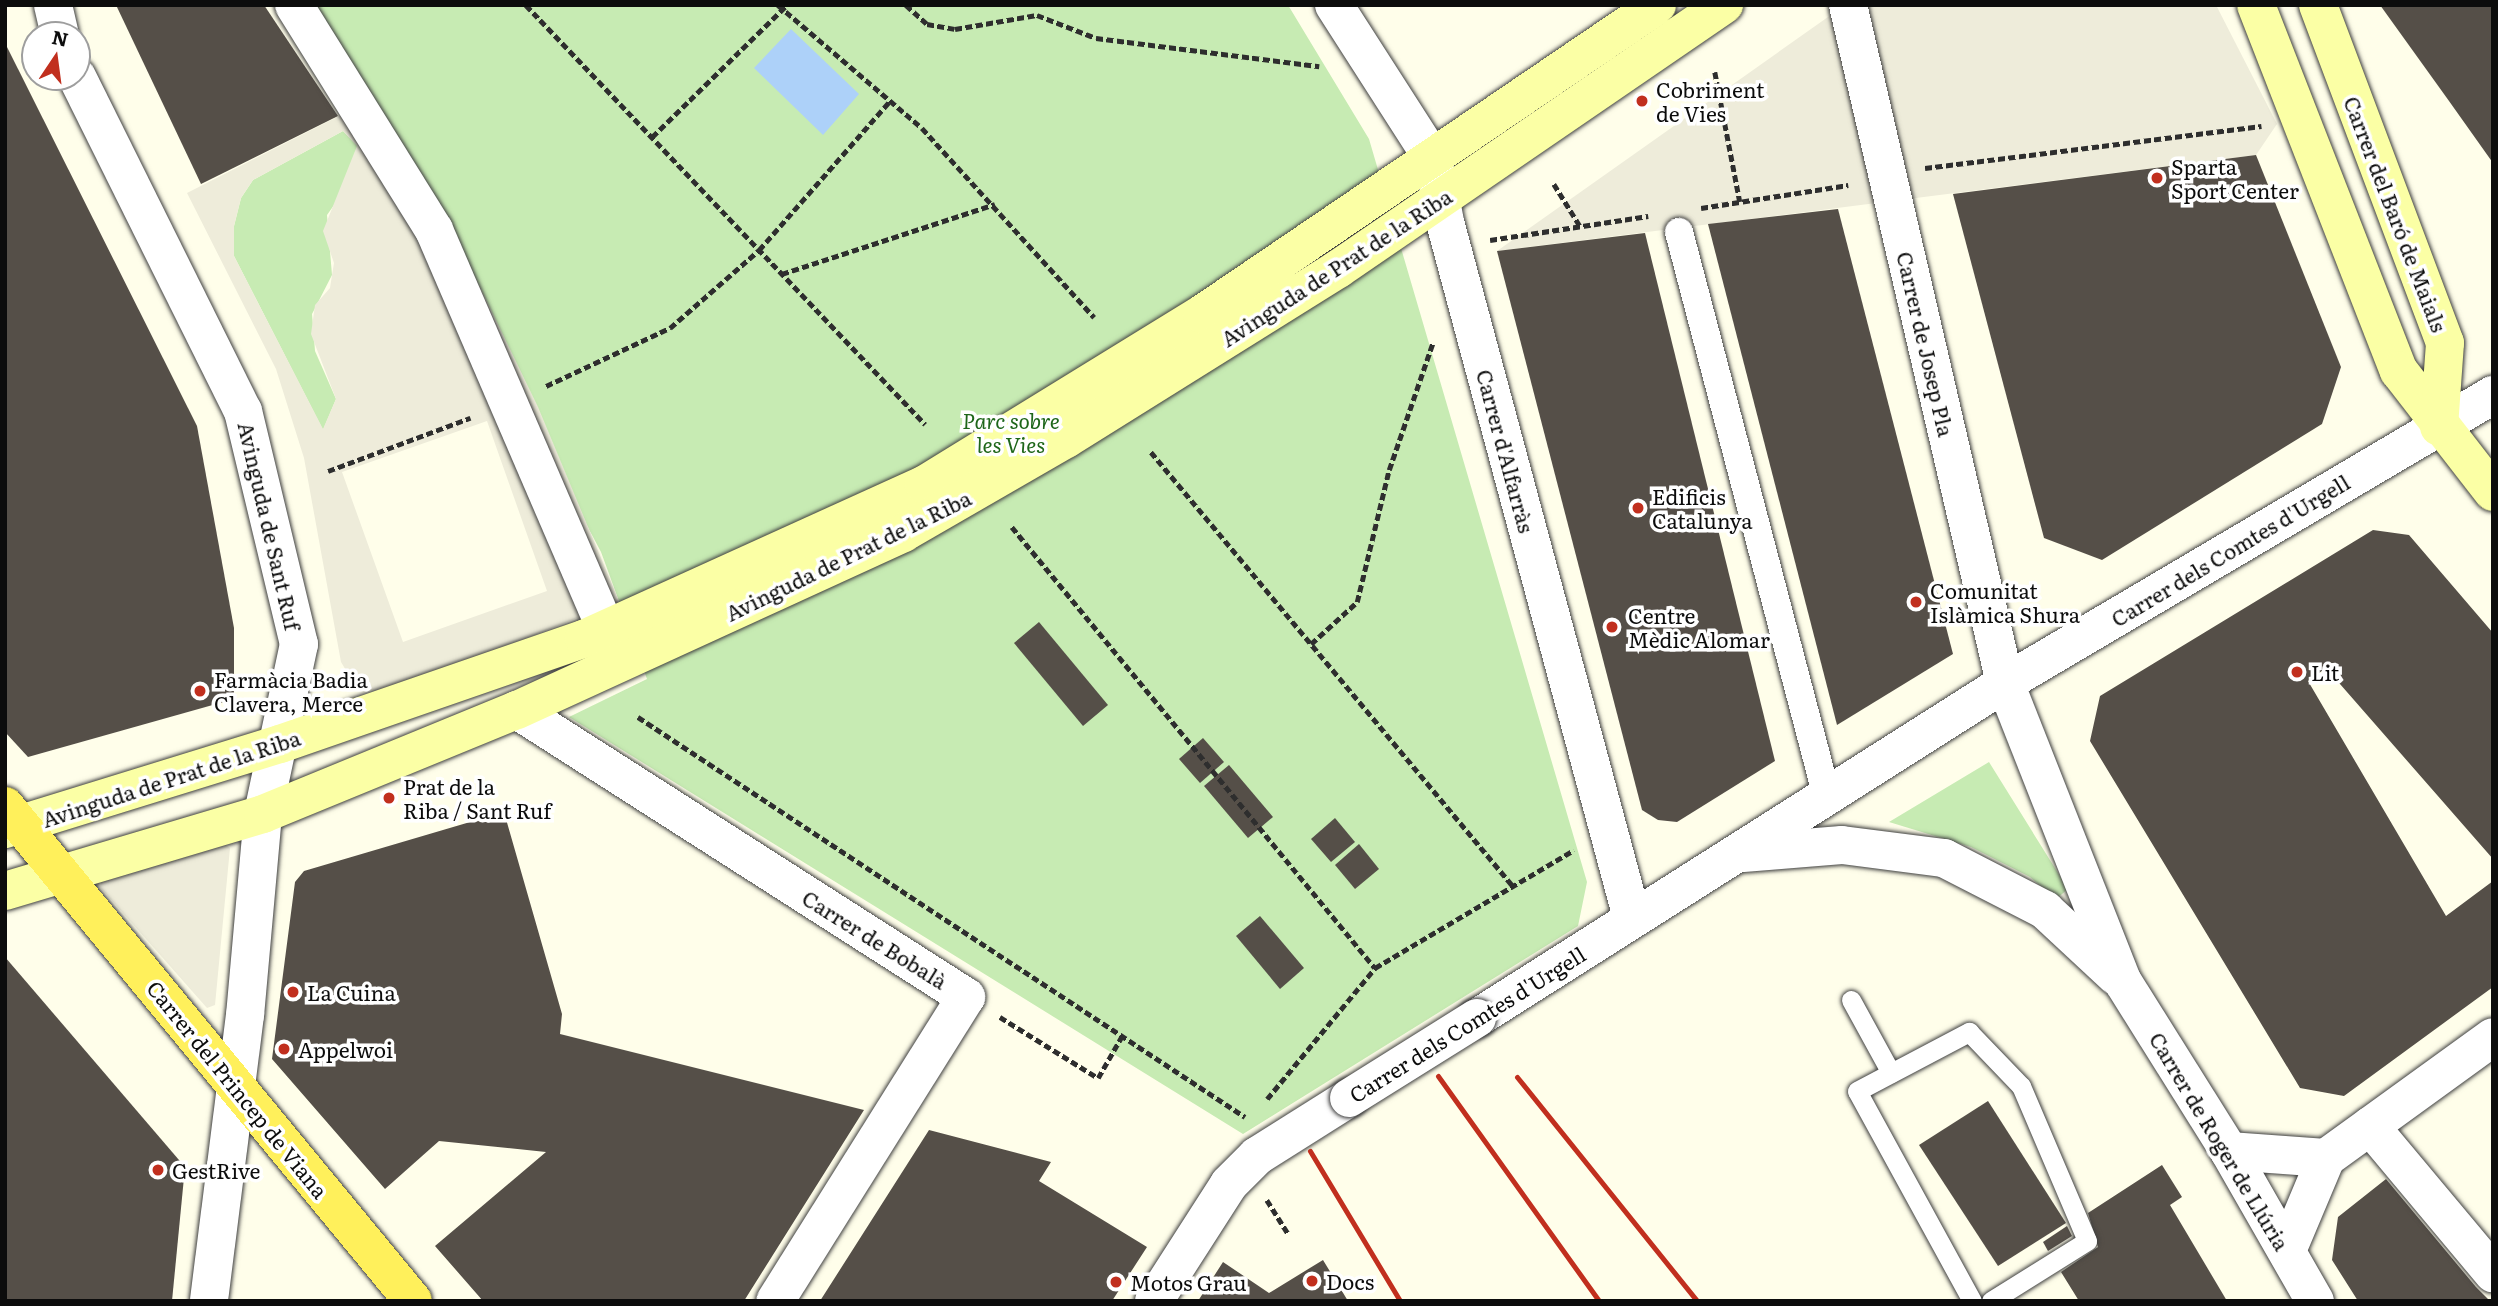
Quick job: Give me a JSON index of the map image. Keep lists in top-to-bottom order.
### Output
{
  "streets": {
    "main road": ["Carrer del Baró de Maials", "Avinguda de Prat de la Riba", "Carrer del Princep de Viana"],
    "street": [
      "Carrer de Josep Pla",
      "Carrer d'Alfarràs",
      "Avinguda de Sant Ruf",
      "Carrer dels Comtes d'Urgell",
      "Carrer de Bobalà",
      "Carrer de Roger de Llúria"
    ]
  },
  "crossings": [
    ["Carrer del Baró de Maials", "Carrer dels Comtes d'Urgell"],
    ["Avinguda de Prat de la Riba", "Carrer d'Alfarràs"],
    ["Avinguda de Prat de la Riba", "Avinguda de Sant Ruf"],
    ["Avinguda de Prat de la Riba", "Carrer de Bobalà"],
    ["Avinguda de Prat de la Riba", "Carrer del Princep de Viana"],
    ["Carrer de Josep Pla", "Carrer dels Comtes d'Urgell"],
    ["Carrer de Josep Pla", "Carrer de Roger de Llúria"],
    ["Carrer d'Alfarràs", "Carrer dels Comtes d'Urgell"],
    ["Avinguda de Sant Ruf", "Carrer del Princep de Viana"],
    ["Carrer dels Comtes d'Urgell", "Carrer de Roger de Llúria"]
  ],
  "parks": ["Parc sobre les Vies"],
  "places": [
    "Cobriment de Vies",
    "Sparta Sport Center",
    "Edificis Catalunya",
    "Comunitat Islàmica Shura",
    "Centre Mèdic Alomar",
    "Lit",
    "Farmàcia Badia Clavera, Merce",
    "Prat de la Riba / Sant Ruf",
    "La Cuina",
    "Appelwoi",
    "GestRive",
    "Docs",
    "Motos Grau"
  ],
  "north": "top"
}
